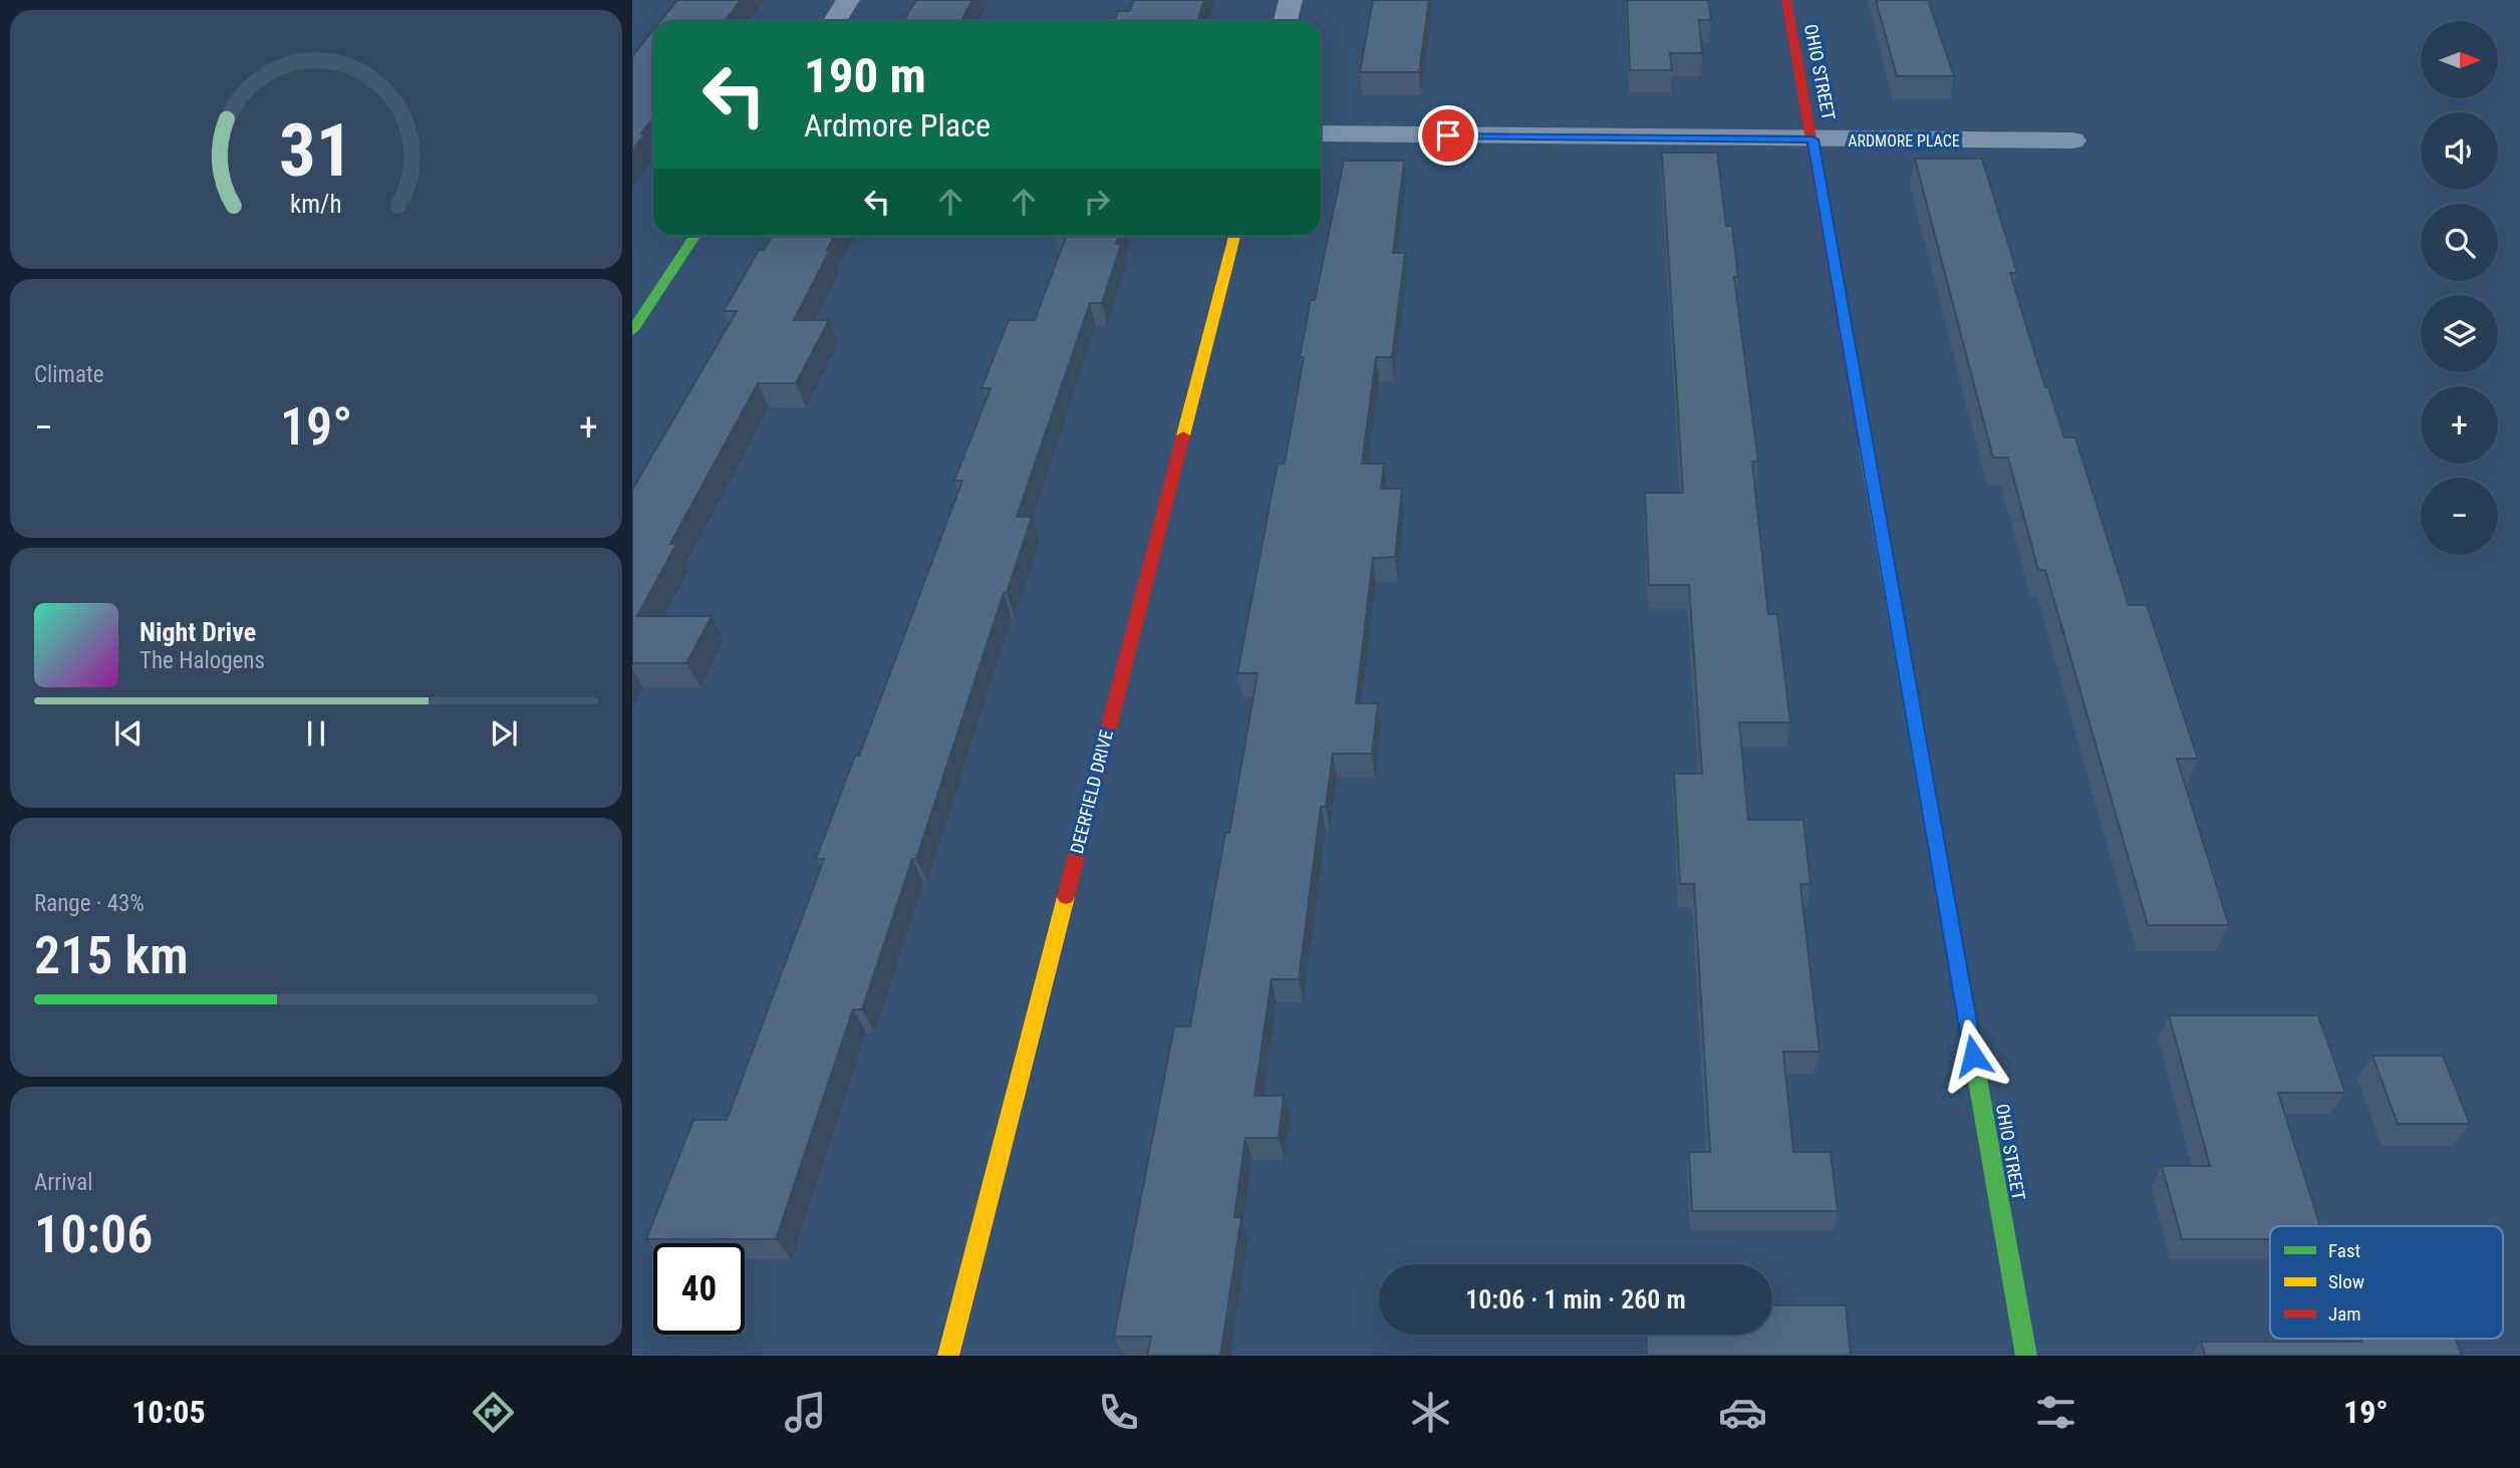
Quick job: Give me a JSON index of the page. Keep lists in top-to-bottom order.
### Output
{
  "streets": {
    "street": ["OHIO STREET", "ARDMORE PLACE", "DEERFIELD DRIVE"]
  },
  "crossings": [
    ["OHIO STREET", "ARDMORE PLACE"]
  ],
  "legend": ["Fast", "Slow", "Jam"],
  "north": "right",
  "page": {
    "map_buttons": ["+", "−"],
    "turn": ["190 m", "Ardmore Place"],
    "tile": [
      "Climate",
      ["Range · 43%", "215 km"],
      ["Arrival", "10:06"]
    ],
    "heat": ["−", "19°", "+"],
    "song": ["Night Drive", "The Halogens"],
    "limit": "40",
    "trip": "10:06 · 1 min · 260 m",
    "tabs": ["10:05", "19°"],
    "gauge": ["31", "km/h"]
  }
}
